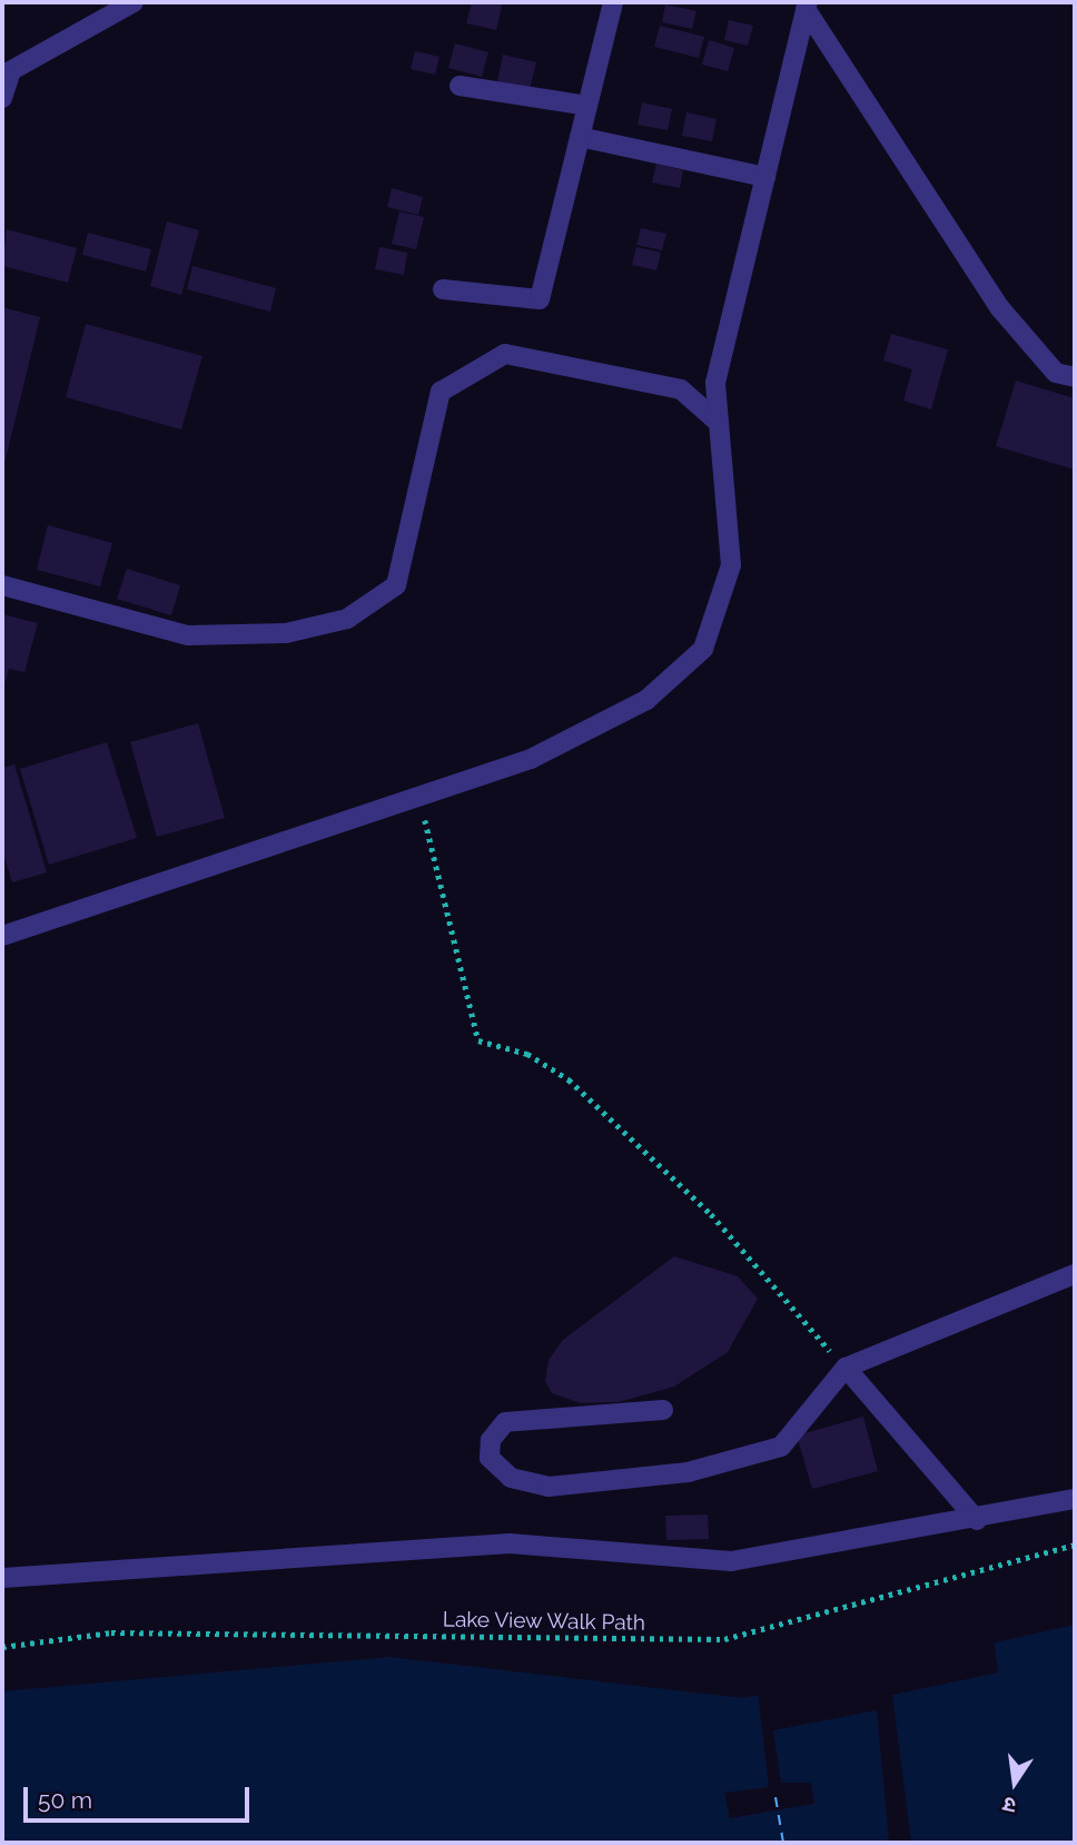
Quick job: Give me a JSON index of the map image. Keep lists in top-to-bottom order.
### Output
{
  "streets": {
    "path": ["Lake View Walk Path"]
  },
  "scale_bar": "50 m",
  "north": "bottom"
}
